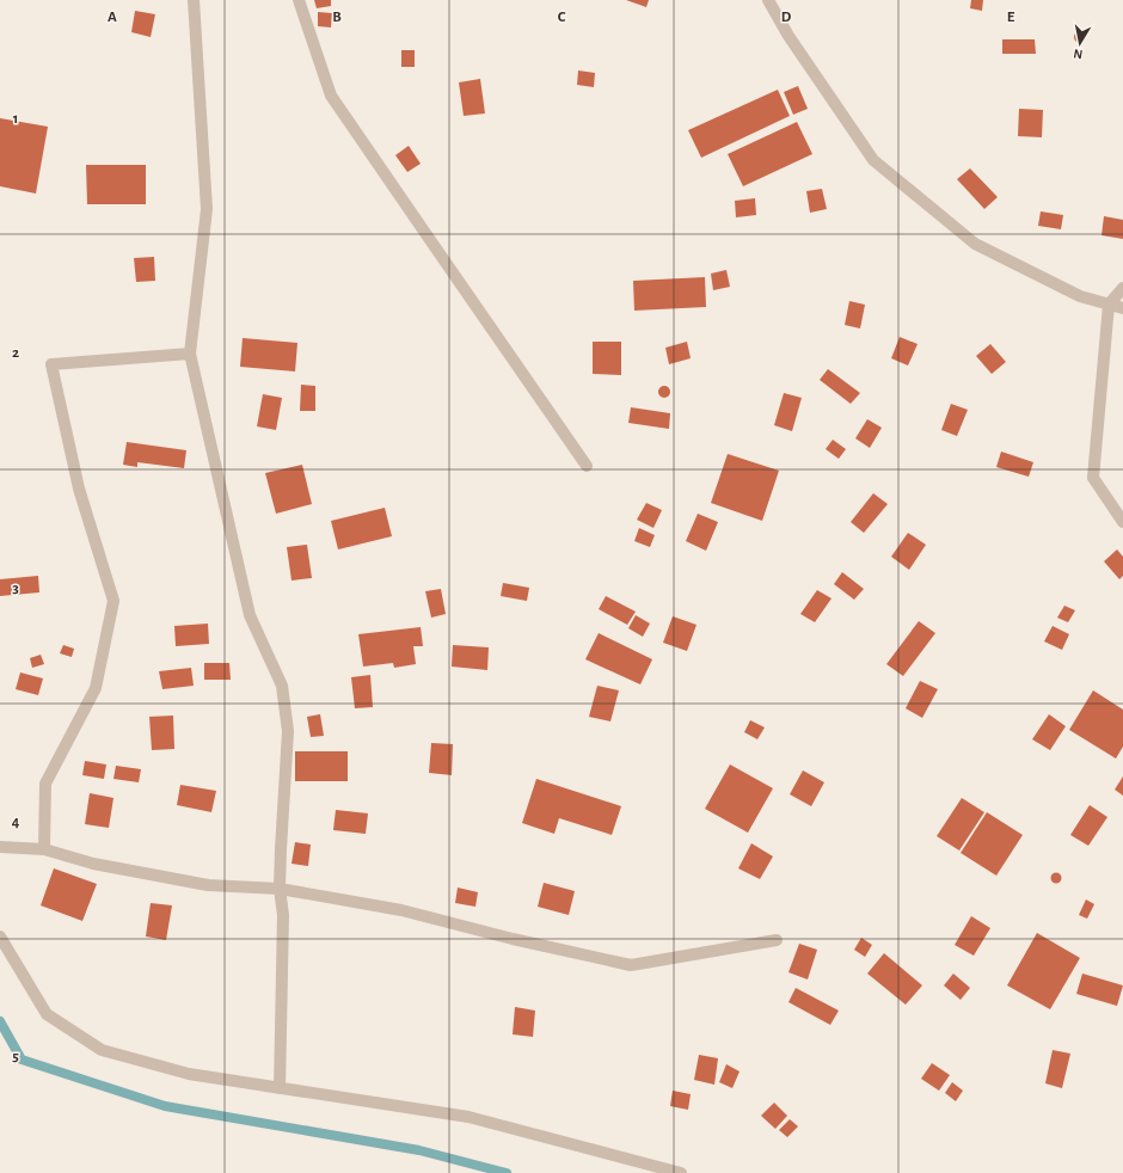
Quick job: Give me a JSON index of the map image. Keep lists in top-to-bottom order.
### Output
{
  "north": "bottom",
  "grid": {
    "columns": [
      "A",
      "B",
      "C",
      "D",
      "E"
    ],
    "rows": [
      "1",
      "2",
      "3",
      "4",
      "5"
    ]
  }
}
